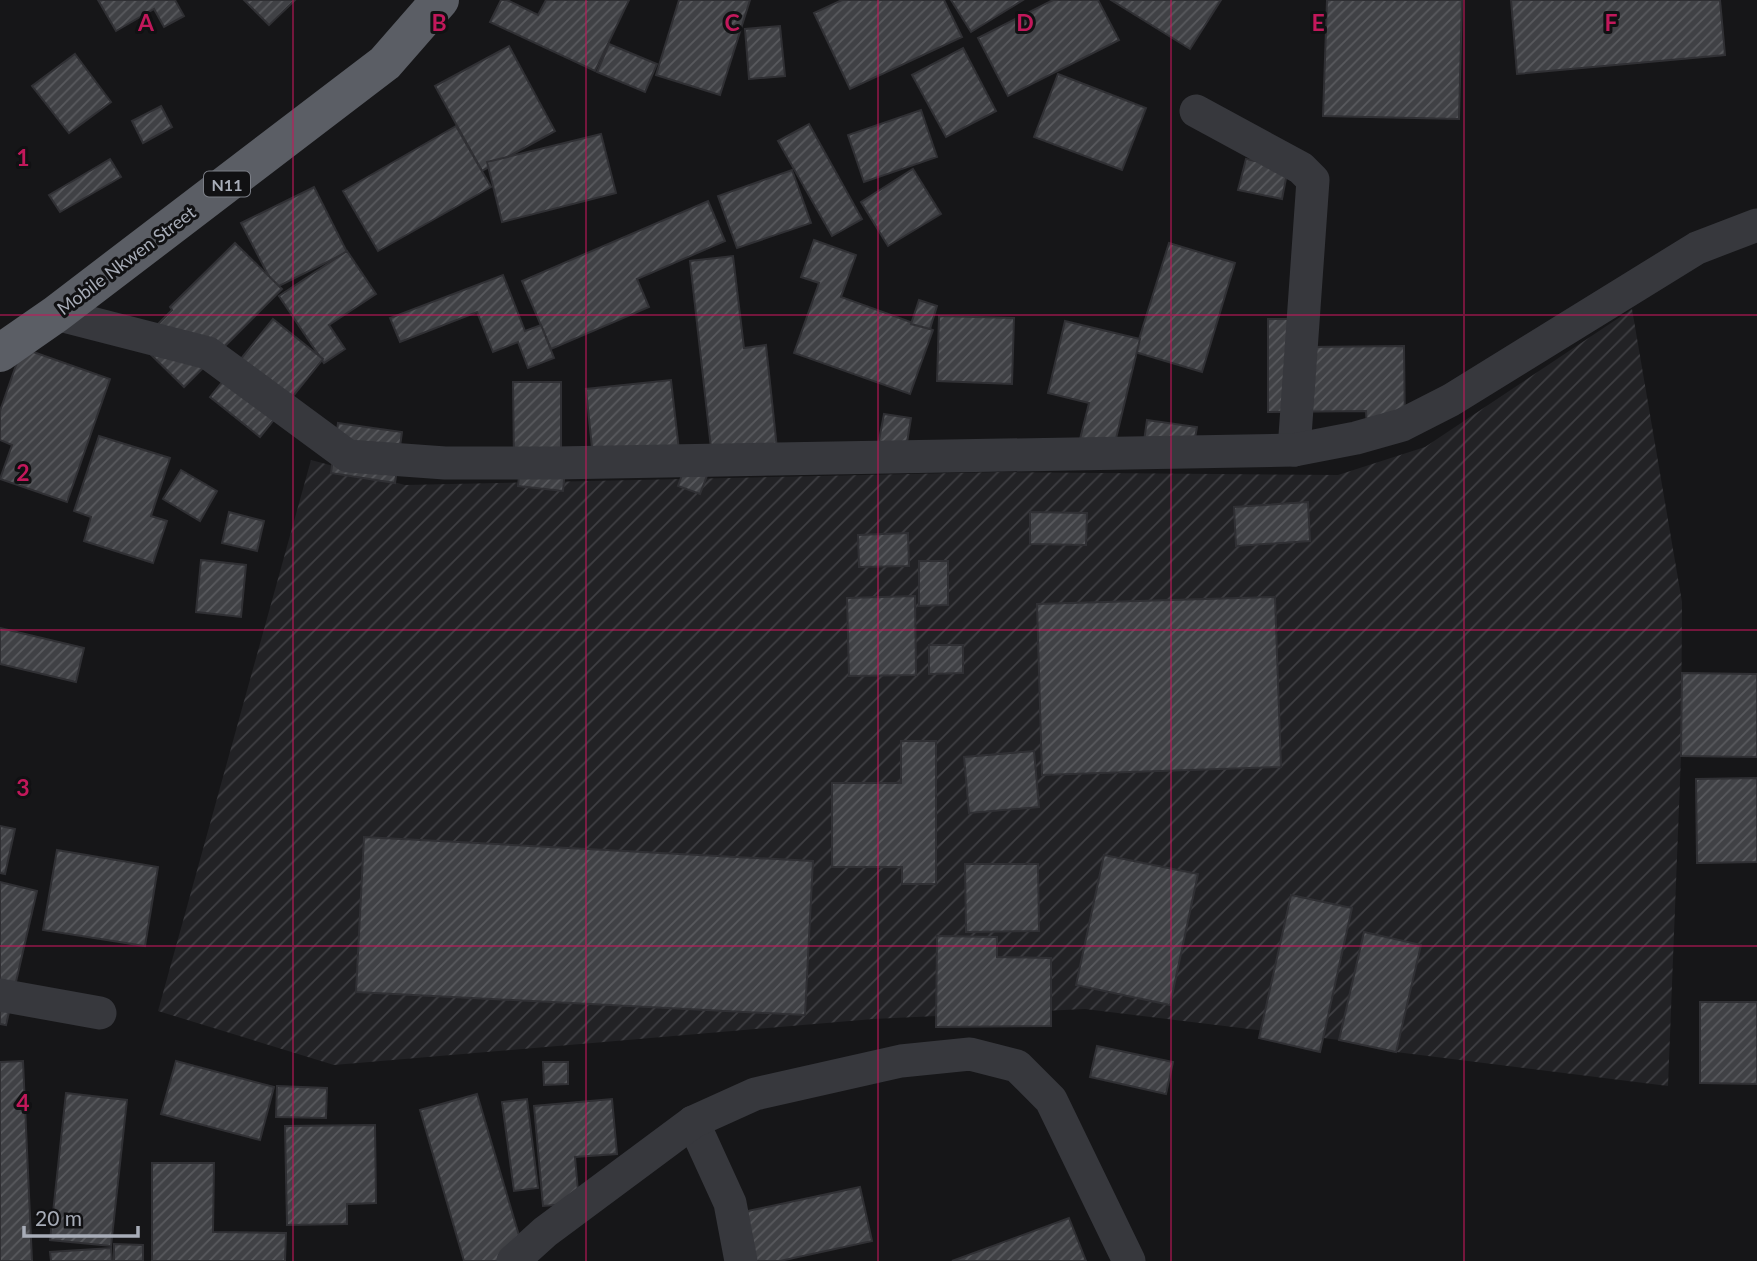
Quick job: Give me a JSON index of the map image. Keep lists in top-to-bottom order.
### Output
{
  "streets": {
    "highway": ["N11", "Mobile Nkwen Street"]
  },
  "scale_bar": "20 m",
  "grid": {
    "columns": [
      "A",
      "B",
      "C",
      "D",
      "E",
      "F"
    ],
    "rows": [
      "1",
      "2",
      "3",
      "4"
    ]
  }
}
